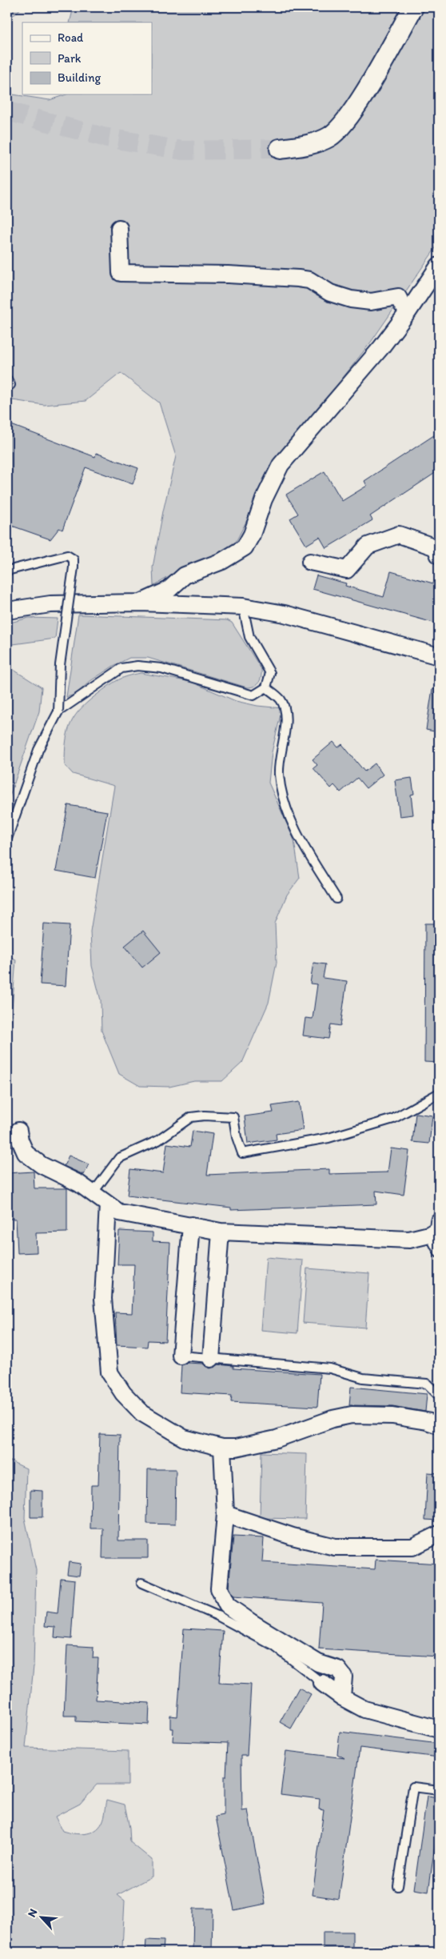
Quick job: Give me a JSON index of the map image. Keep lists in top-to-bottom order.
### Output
{
  "legend": ["Road", "Park", "Building"],
  "north": "top left"
}
